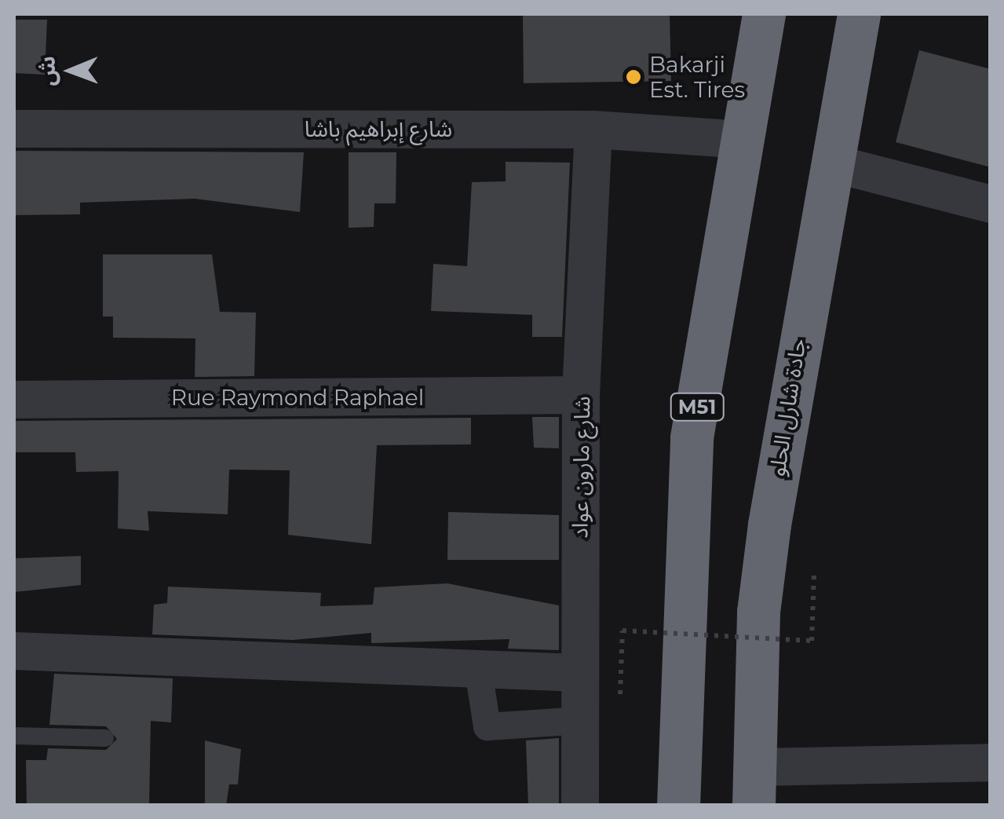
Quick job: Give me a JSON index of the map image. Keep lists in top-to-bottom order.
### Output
{
  "streets": {
    "highway": ["M51", "جادة شارل الحلو"],
    "street": ["شارع إبراهيم باشا", "Rue Raymond Raphael", "شارع مارون عواد"]
  },
  "crossings": [
    ["شارع إبراهيم باشا", "M51"],
    ["شارع إبراهيم باشا", "شارع مارون عواد"],
    ["Rue Raymond Raphael", "شارع مارون عواد"]
  ],
  "places": ["Bakarji Est. Tires"],
  "north": "left"
}
